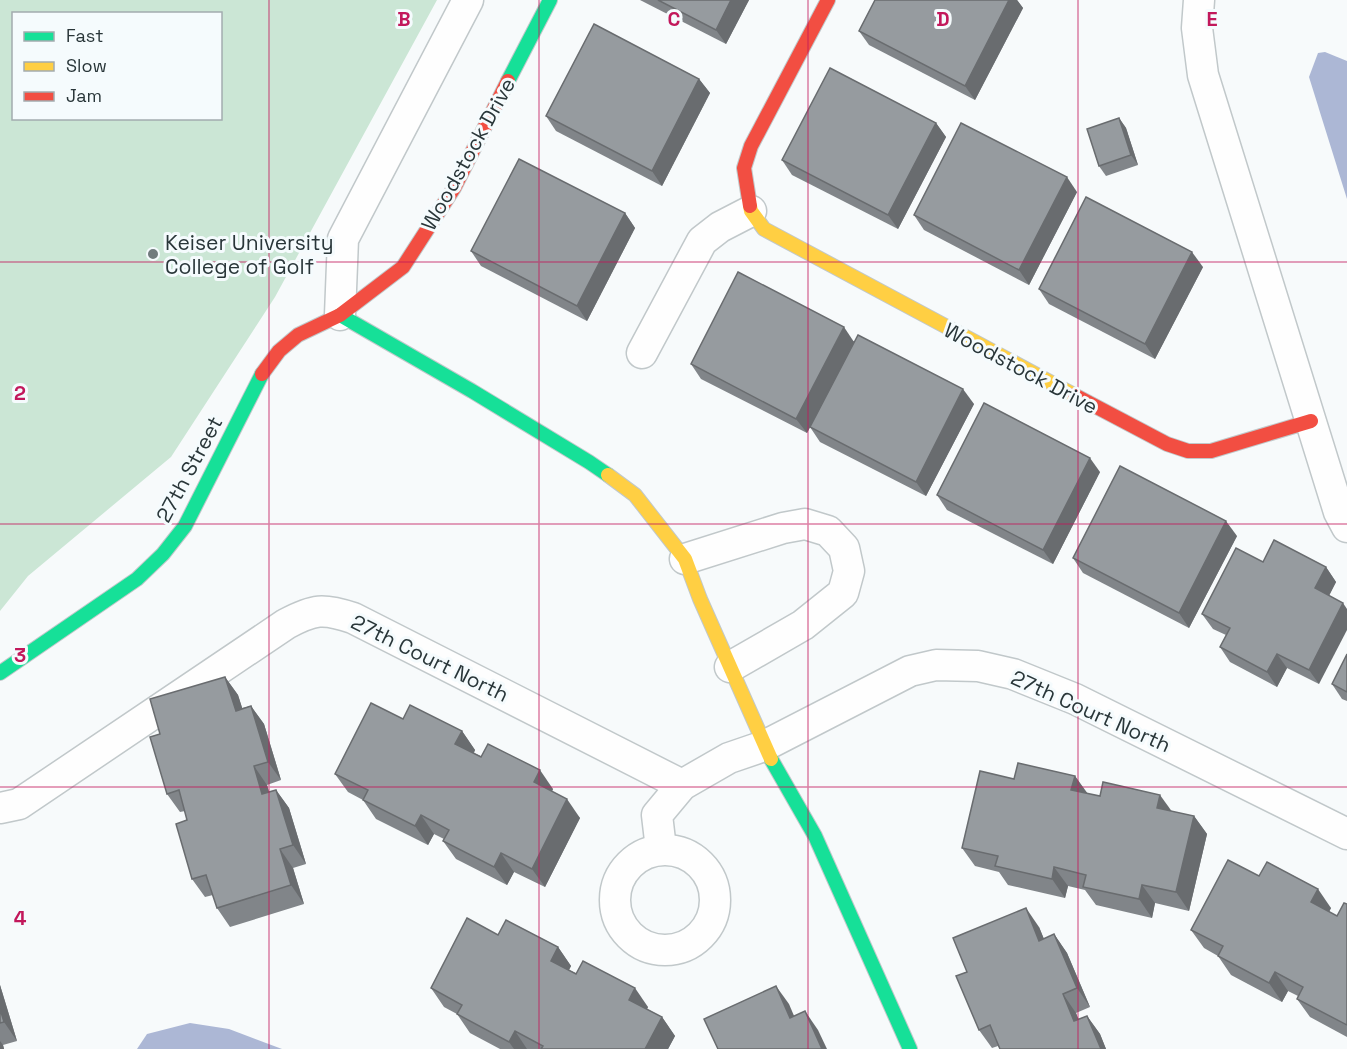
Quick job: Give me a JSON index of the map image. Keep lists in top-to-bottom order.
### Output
{
  "streets": {
    "street": ["Woodstock Drive", "27th Street", "27th Court North"]
  },
  "crossings": [
    ["Woodstock Drive", "27th Street"]
  ],
  "places": ["Keiser University College of Golf"],
  "legend": ["Fast", "Slow", "Jam"],
  "grid": {
    "columns": [
      "B",
      "C",
      "D",
      "E"
    ],
    "rows": ["2", "3", "4"]
  }
}
